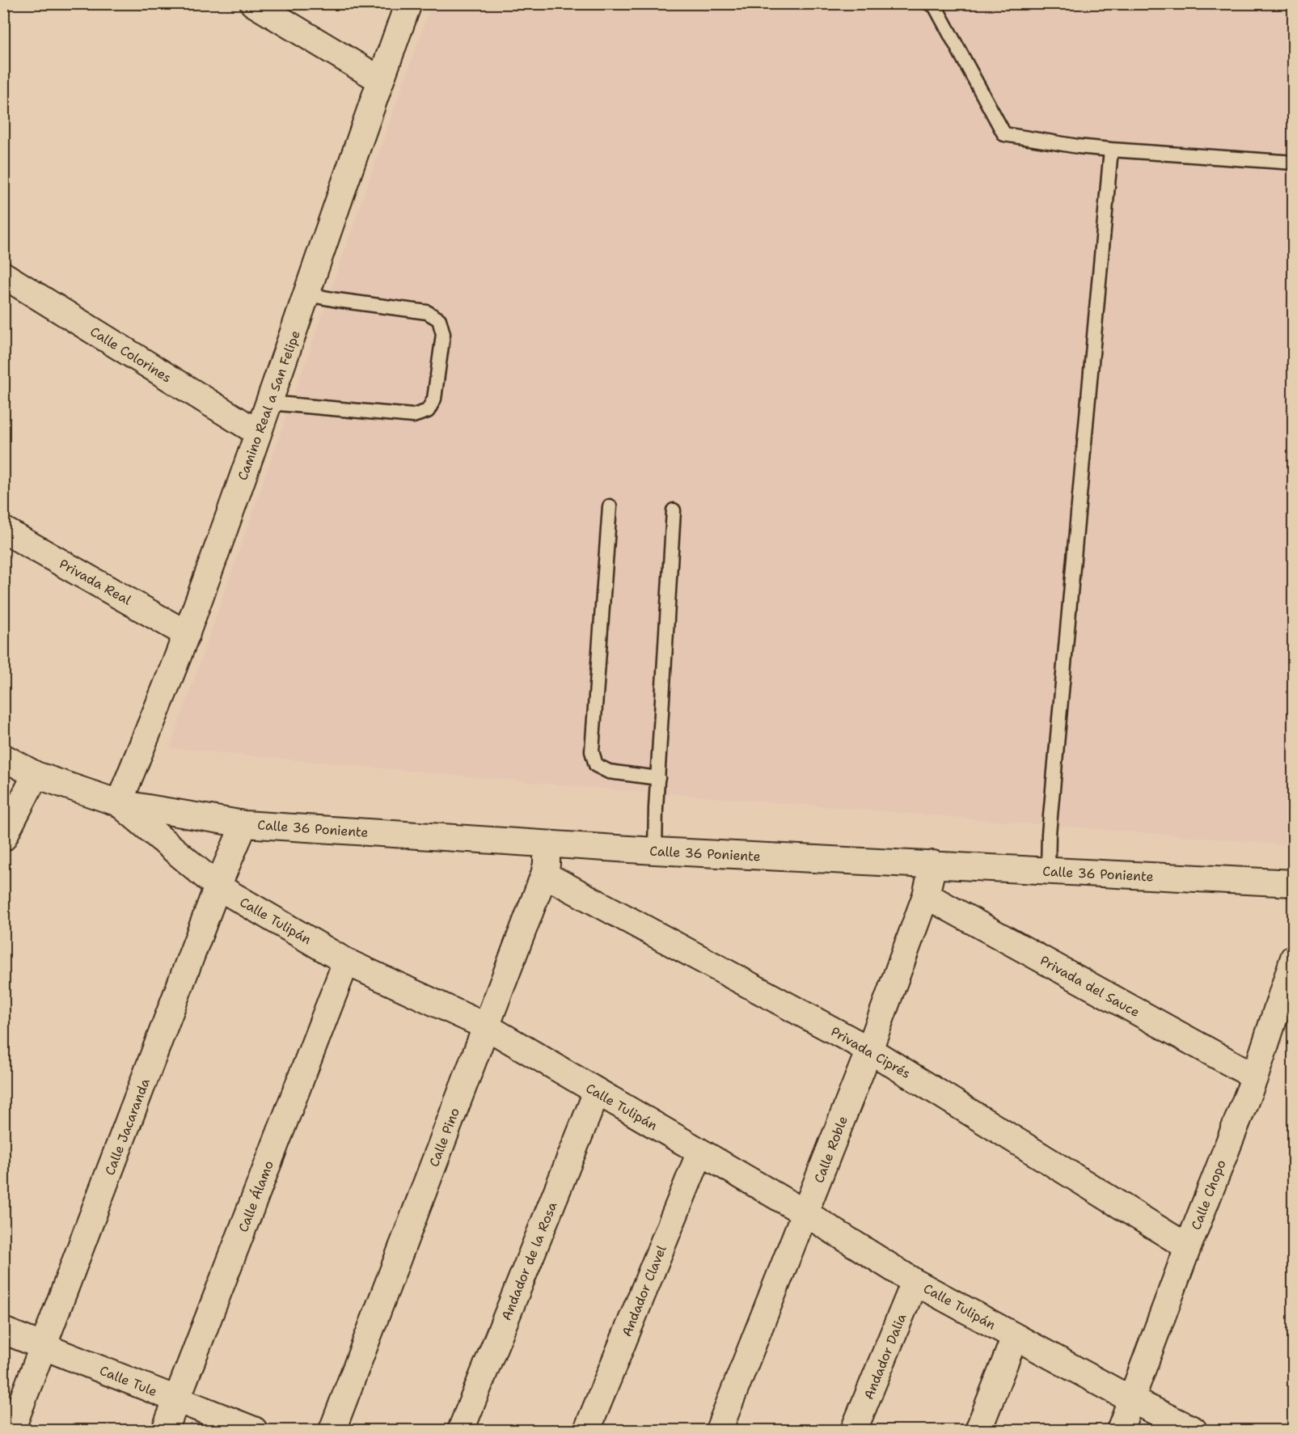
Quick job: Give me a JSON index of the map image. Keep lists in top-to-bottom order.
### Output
{
  "streets": {
    "street": [
      "Calle Colorines",
      "Camino Real a San Felipe",
      "Privada Real",
      "Calle 36 Poniente",
      "Calle Tulipán",
      "Privada del Sauce",
      "Privada Ciprés",
      "Calle Jacaranda",
      "Calle Pino",
      "Calle Roble",
      "Calle Chopo",
      "Calle Álamo",
      "Andador de la Rosa",
      "Andador Clavel",
      "Andador Dalia",
      "Calle Tule"
    ]
  },
  "crossings": [
    ["Calle Colorines", "Camino Real a San Felipe"],
    ["Camino Real a San Felipe", "Privada Real"],
    ["Camino Real a San Felipe", "Calle 36 Poniente"],
    ["Camino Real a San Felipe", "Calle Tulipán"],
    ["Calle 36 Poniente", "Calle Tulipán"],
    ["Calle 36 Poniente", "Calle Jacaranda"],
    ["Calle 36 Poniente", "Calle Pino"],
    ["Calle 36 Poniente", "Calle Roble"],
    ["Calle Tulipán", "Calle Jacaranda"],
    ["Calle Tulipán", "Calle Pino"],
    ["Calle Tulipán", "Calle Roble"],
    ["Calle Tulipán", "Calle Chopo"],
    ["Calle Tulipán", "Calle Álamo"],
    ["Calle Tulipán", "Andador de la Rosa"],
    ["Calle Tulipán", "Andador Clavel"],
    ["Calle Tulipán", "Andador Dalia"],
    ["Privada del Sauce", "Calle Roble"],
    ["Privada del Sauce", "Calle Chopo"],
    ["Privada Ciprés", "Calle Pino"],
    ["Privada Ciprés", "Calle Roble"],
    ["Privada Ciprés", "Calle Chopo"],
    ["Calle Jacaranda", "Calle Tule"],
    ["Calle Álamo", "Calle Tule"]
  ]
}
